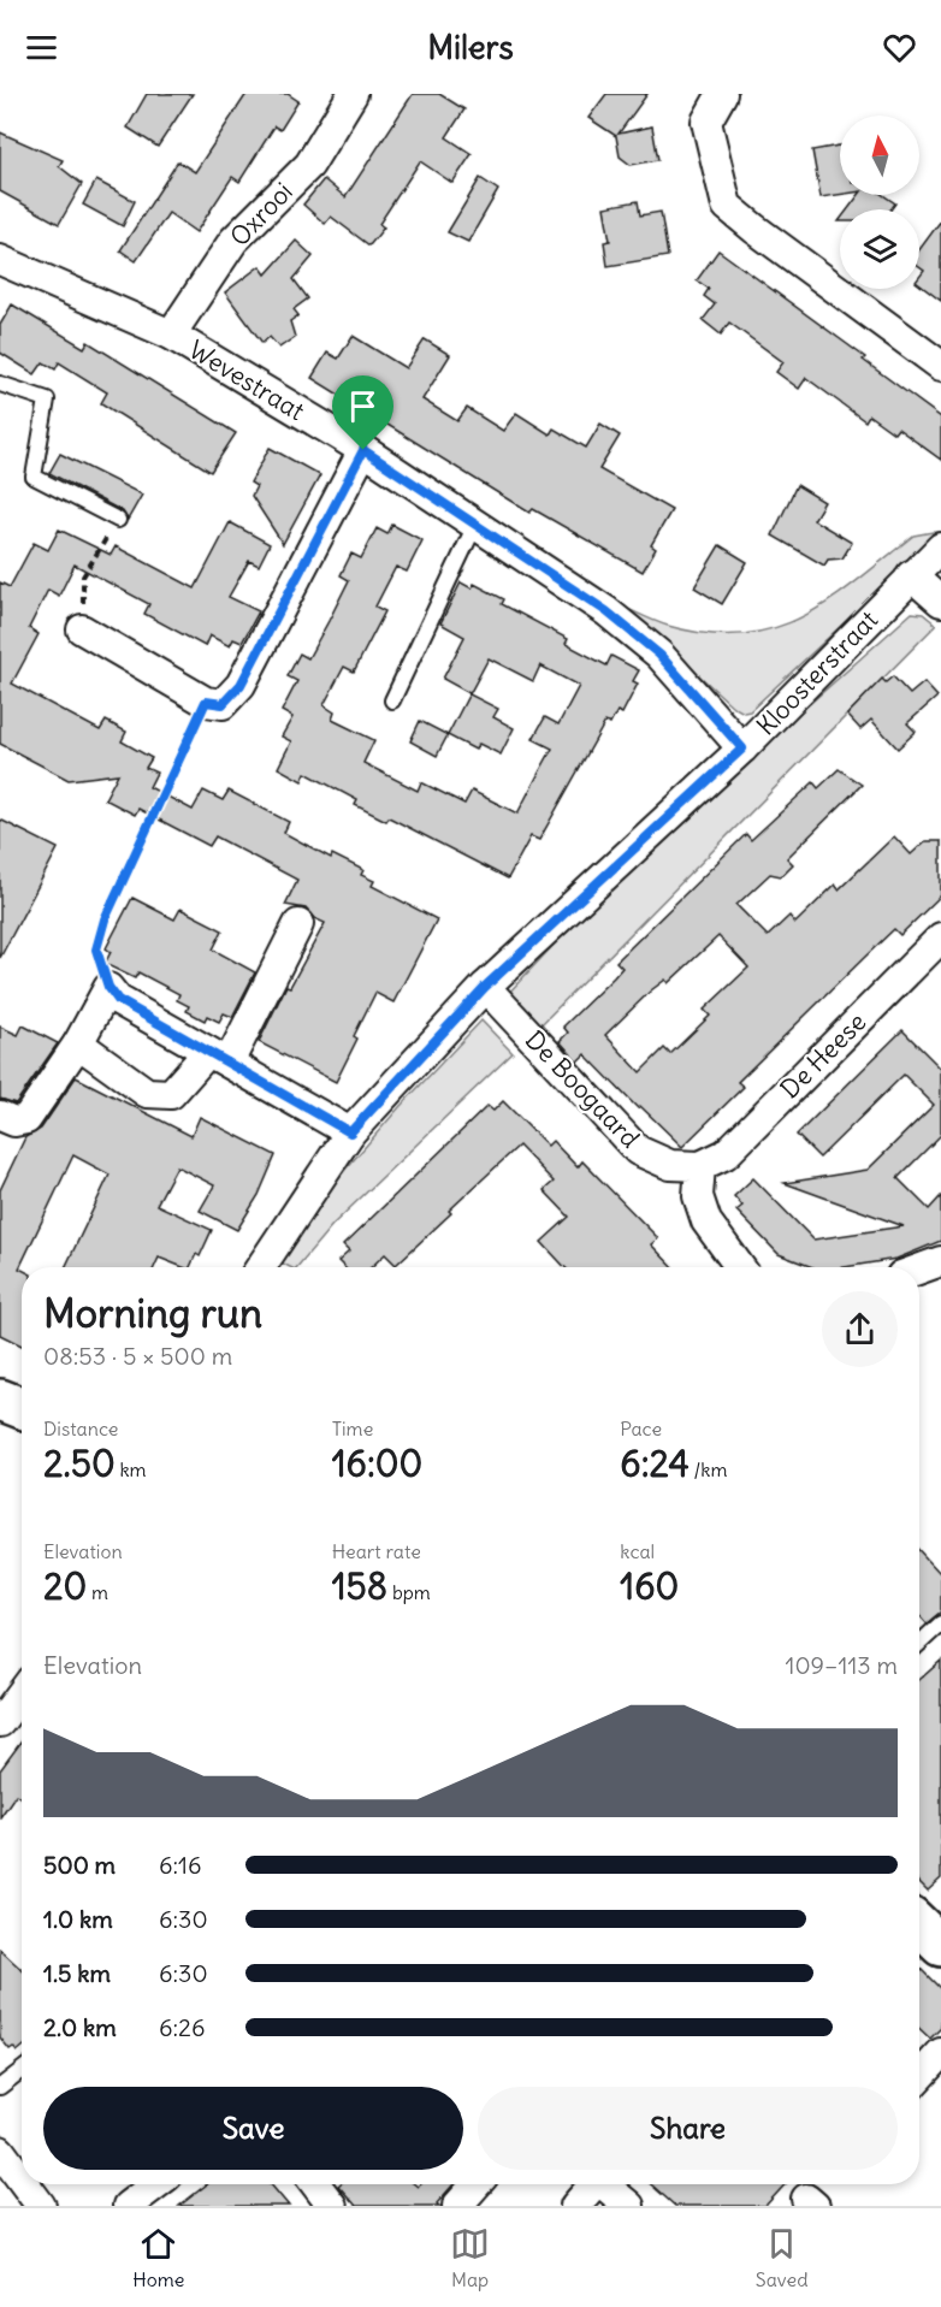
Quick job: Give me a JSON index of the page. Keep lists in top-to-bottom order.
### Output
{
  "streets": {
    "street": [
      "Oxrooi",
      "Wevestraat",
      "Kloosterstraat",
      "De Heese",
      "De Boogaard"
    ]
  },
  "crossings": [
    ["Oxrooi", "Wevestraat"],
    ["Wevestraat", "Kloosterstraat"],
    ["Kloosterstraat", "De Boogaard"],
    ["De Heese", "De Boogaard"]
  ],
  "north": "top",
  "page": {
    "header": "Milers",
    "heading": ["Morning run", "08:53 · 5 × 500 m"],
    "stats": [
      ["Distance", "2.50 km"],
      ["Time", "16:00"],
      ["Pace", "6:24 /km"],
      ["Elevation", "20 m"],
      ["Heart rate", "158 bpm"],
      ["kcal", "160"]
    ],
    "chart": ["Elevation", "109–113 m"],
    "list": [
      {
        "name": "500 m",
        "note": "6:16"
      },
      {
        "name": "1.0 km",
        "note": "6:30"
      },
      {
        "name": "1.5 km",
        "note": "6:30"
      },
      {
        "name": "2.0 km",
        "note": "6:26"
      }
    ],
    "buttons": ["Save", "Share"],
    "tabs": ["Home", "Map", "Saved"]
  }
}
